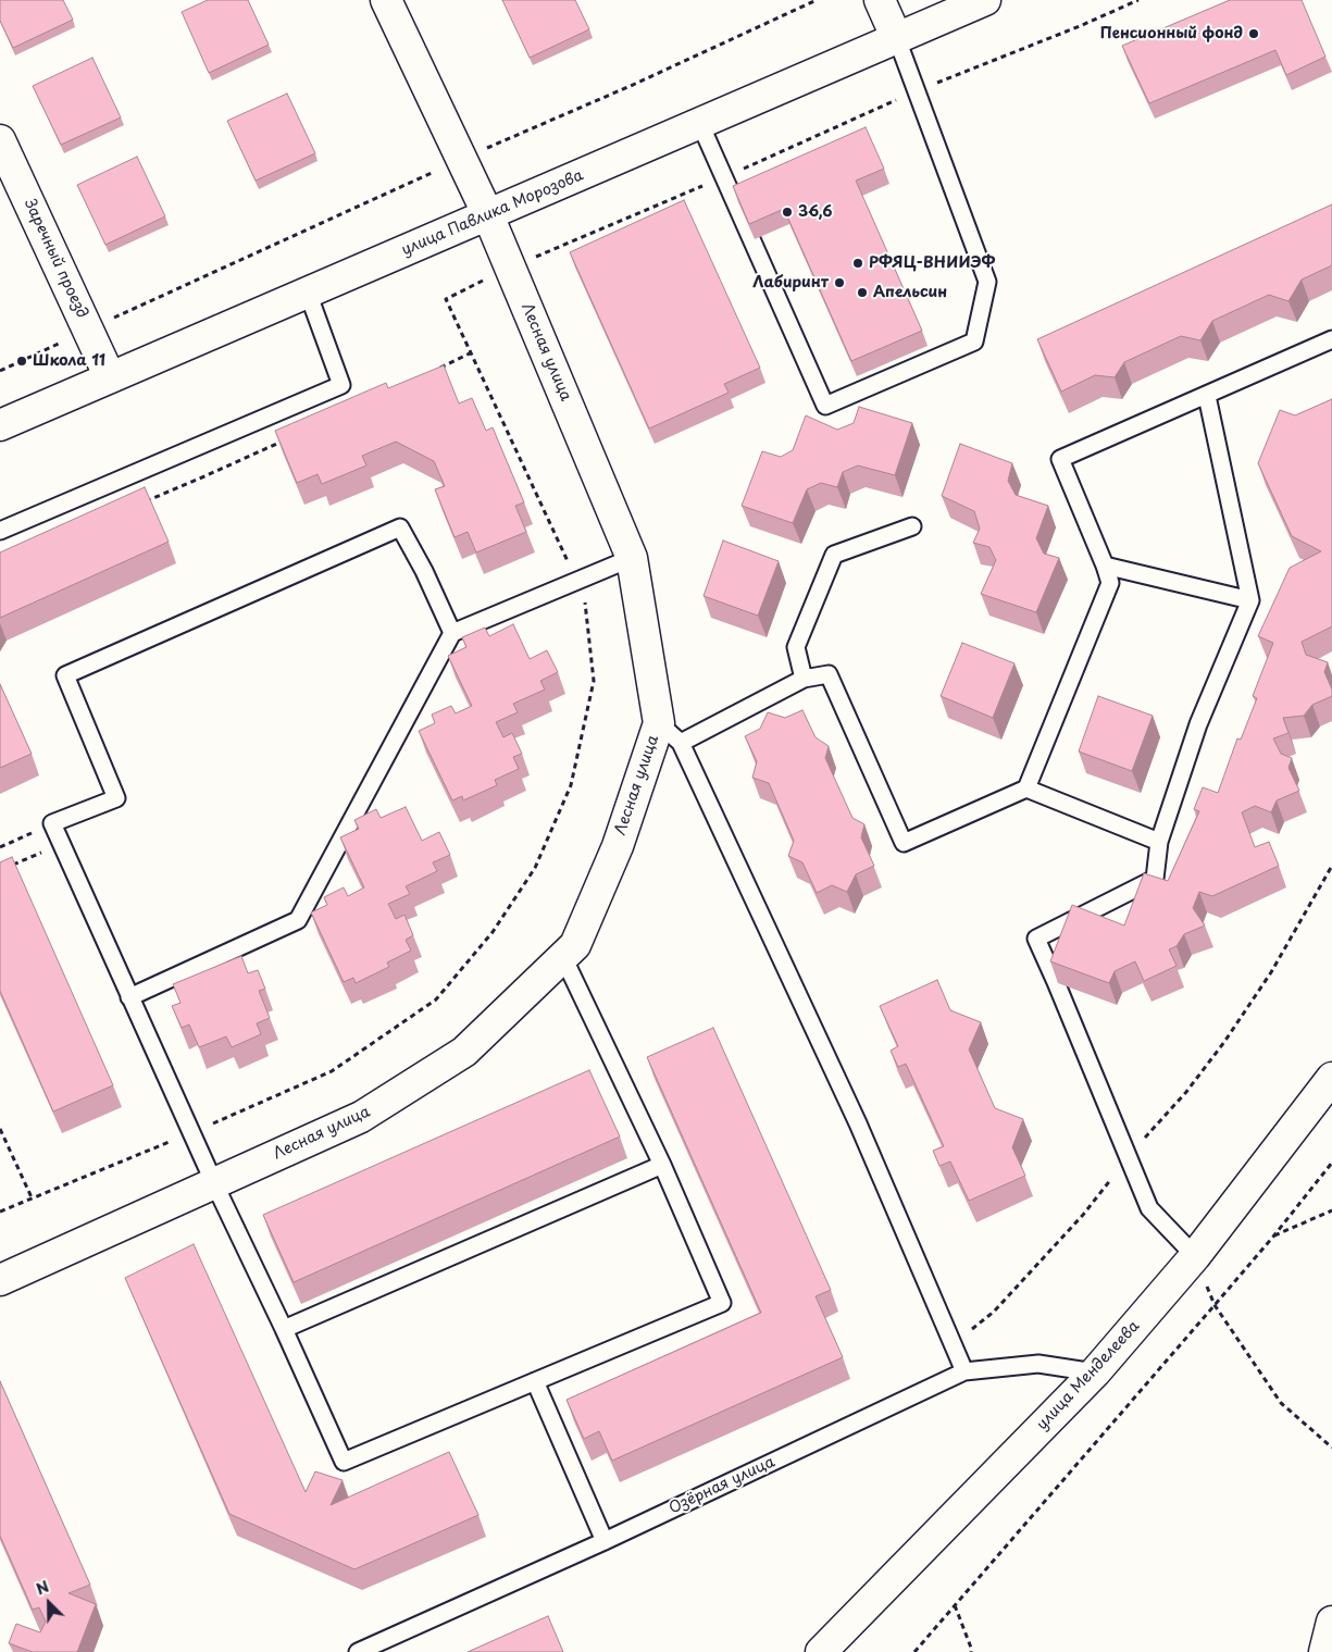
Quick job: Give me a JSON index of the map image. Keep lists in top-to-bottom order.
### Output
{
  "streets": {
    "street": [
      "улица Павлика Морозова",
      "Заречный проезд",
      "Лесная улица",
      "улица Менделеева"
    ],
    "lane": ["Озёрная улица"]
  },
  "crossings": [
    ["улица Павлика Морозова", "Заречный проезд"],
    ["улица Павлика Морозова", "Лесная улица"],
    ["улица Менделеева", "Озёрная улица"]
  ],
  "places": [
    "Пенсионный фонд",
    "36,6",
    "РФЯЦ-ВНИИЭФ",
    "Лабиринт",
    "Апельсин",
    "Школа 11"
  ],
  "north": "top left"
}
